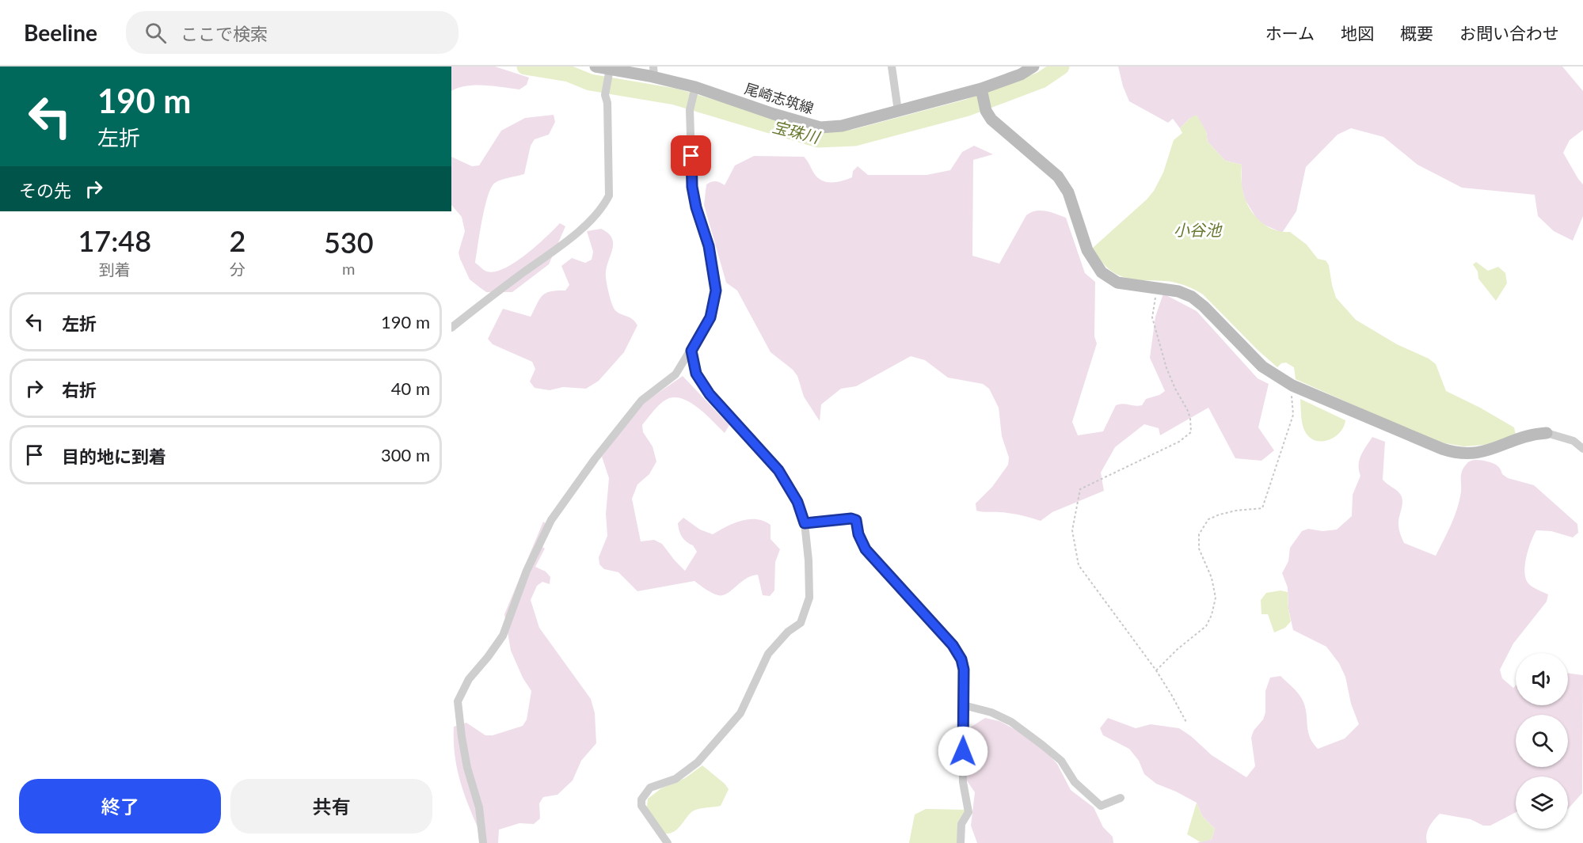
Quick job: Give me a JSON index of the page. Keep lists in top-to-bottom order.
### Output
{
  "streets": {
    "street": ["尾崎志筑線"]
  },
  "water": ["宝珠川", "小谷池"],
  "page": {
    "header": "Beeline",
    "search": "ここで検索",
    "nav": [
      "ホーム",
      "地図",
      "概要",
      "お問い合わせ"
    ],
    "turn": ["190 m", "左折"],
    "then": "その先",
    "eta": [
      "17:48",
      "到着",
      "2",
      "分",
      "530",
      "m"
    ],
    "list": [
      {
        "name": "左折",
        "value": "190 m"
      },
      {
        "name": "右折",
        "value": "40 m"
      },
      {
        "name": "目的地に到着",
        "value": "300 m"
      }
    ],
    "buttons": ["終了", "共有"]
  }
}
